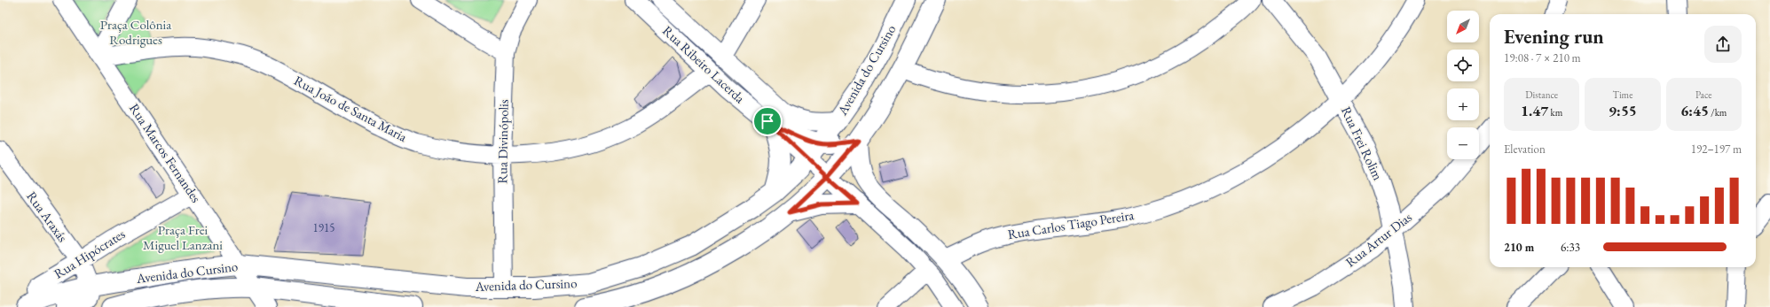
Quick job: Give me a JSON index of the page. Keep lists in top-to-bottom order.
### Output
{
  "streets": {
    "main road": ["Avenida do Cursino"],
    "street": [
      "Rua Ribeiro Lacerda",
      "Rua João de Santa Maria",
      "Rua Divinópolis",
      "Rua Frei Rolim",
      "Rua Marcos Fernandes",
      "Rua Araxás",
      "Rua Carlos Tiago Pereira",
      "Rua Artur Dias",
      "Rua Hipócrates"
    ]
  },
  "crossings": [
    ["Rua Ribeiro Lacerda", "Avenida do Cursino"],
    ["Rua Ribeiro Lacerda", "Rua João de Santa Maria"],
    ["Avenida do Cursino", "Rua Divinópolis"],
    ["Avenida do Cursino", "Rua Marcos Fernandes"],
    ["Avenida do Cursino", "Rua Araxás"],
    ["Avenida do Cursino", "Rua Hipócrates"],
    ["Rua João de Santa Maria", "Rua Divinópolis"],
    ["Rua João de Santa Maria", "Rua Marcos Fernandes"],
    ["Rua Frei Rolim", "Rua Carlos Tiago Pereira"],
    ["Rua Frei Rolim", "Rua Artur Dias"],
    ["Rua Marcos Fernandes", "Rua Hipócrates"],
    ["Rua Araxás", "Rua Hipócrates"]
  ],
  "parks": ["Praça Colônia Rodrigues", "Praça Frei Miguel Lanzani"],
  "house_numbers": ["1915"],
  "north": "bottom left",
  "page": {
    "map_buttons": ["+", "−"],
    "heading": ["Evening run", "19:08 · 7 × 210 m"],
    "stats": [
      ["Distance", "1.47 km"],
      ["Time", "9:55"],
      ["Pace", "6:45 /km"]
    ],
    "chart": ["Elevation", "192–197 m"],
    "list": [
      {
        "name": "210 m",
        "note": "6:33"
      }
    ]
  }
}
